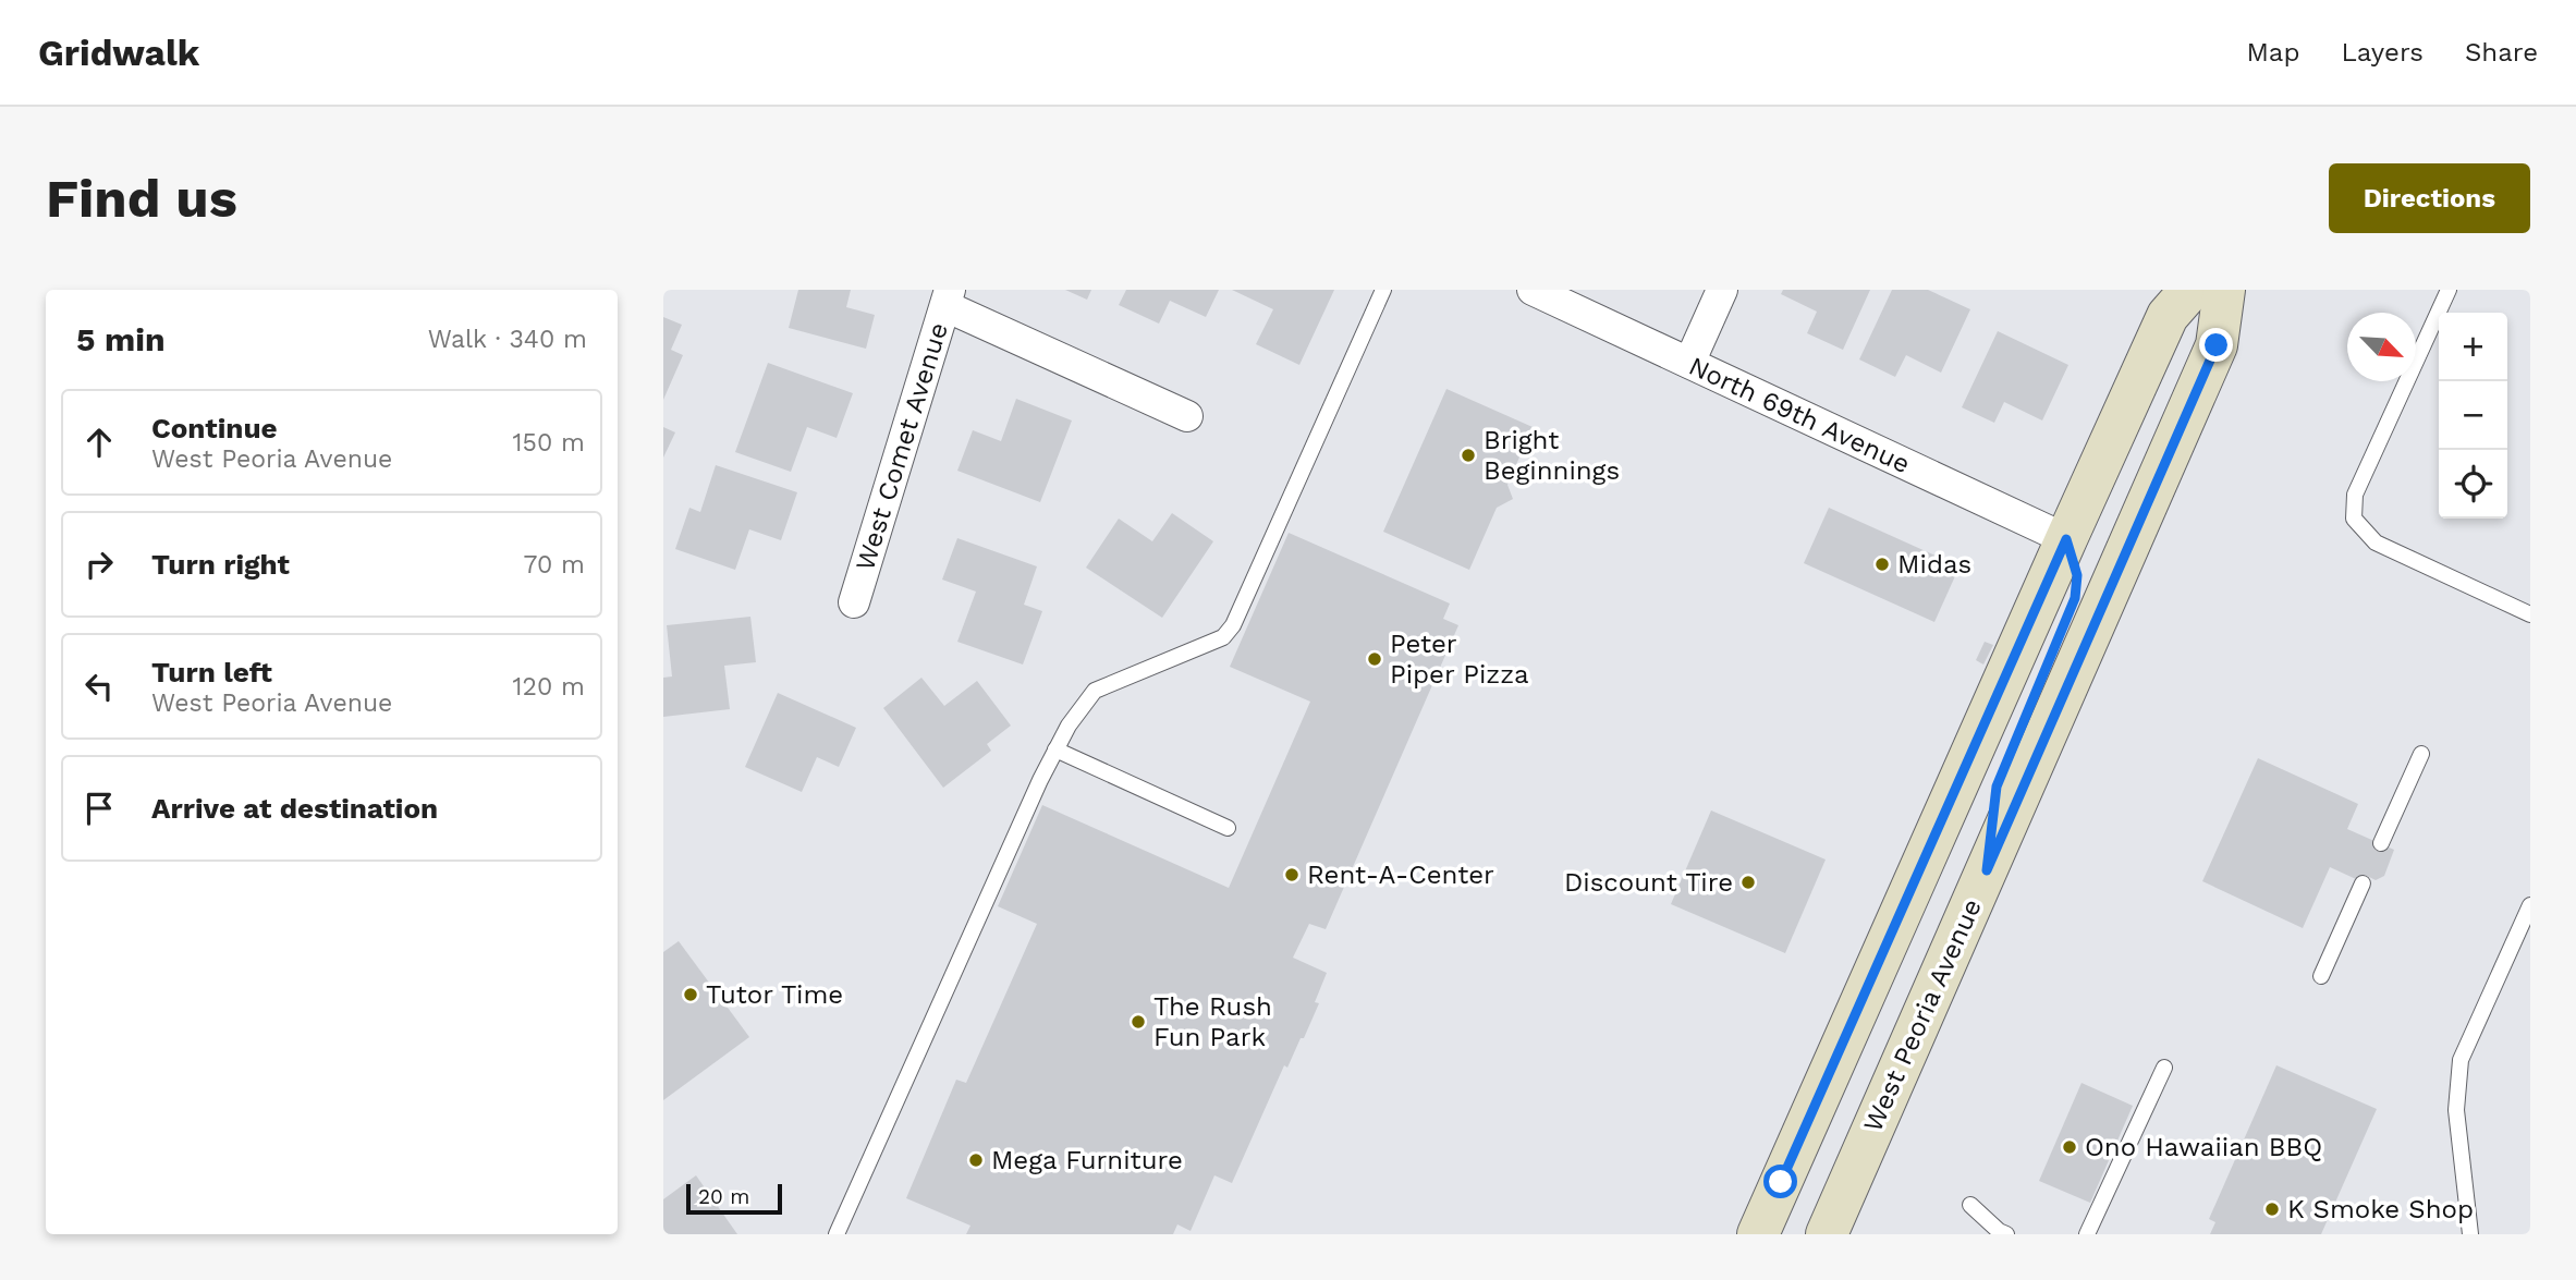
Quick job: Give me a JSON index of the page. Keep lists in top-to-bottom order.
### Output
{
  "streets": {
    "main road": ["West Peoria Avenue"],
    "street": ["North 69th Avenue", "West Comet Avenue"]
  },
  "places": [
    "Bright Beginnings",
    "Midas",
    "Peter Piper Pizza",
    "Rent-A-Center",
    "Discount Tire",
    "Tutor Time",
    "The Rush Fun Park",
    "Ono Hawaiian BBQ",
    "Mega Furniture",
    "K Smoke Shop"
  ],
  "scale_bar": "20 m",
  "north": "bottom right",
  "page": {
    "header": "Gridwalk",
    "nav": ["Map", "Layers", "Share"],
    "buttons": "Directions",
    "title": "Find us",
    "heading": ["5 min", "Walk · 340 m"],
    "map_buttons": ["+", "−"],
    "list": [
      ["Continue", "West Peoria Avenue", "150 m"],
      ["Turn right", "70 m"],
      ["Turn left", "West Peoria Avenue", "120 m"],
      "Arrive at destination"
    ],
    "scale": "20 m"
  }
}
